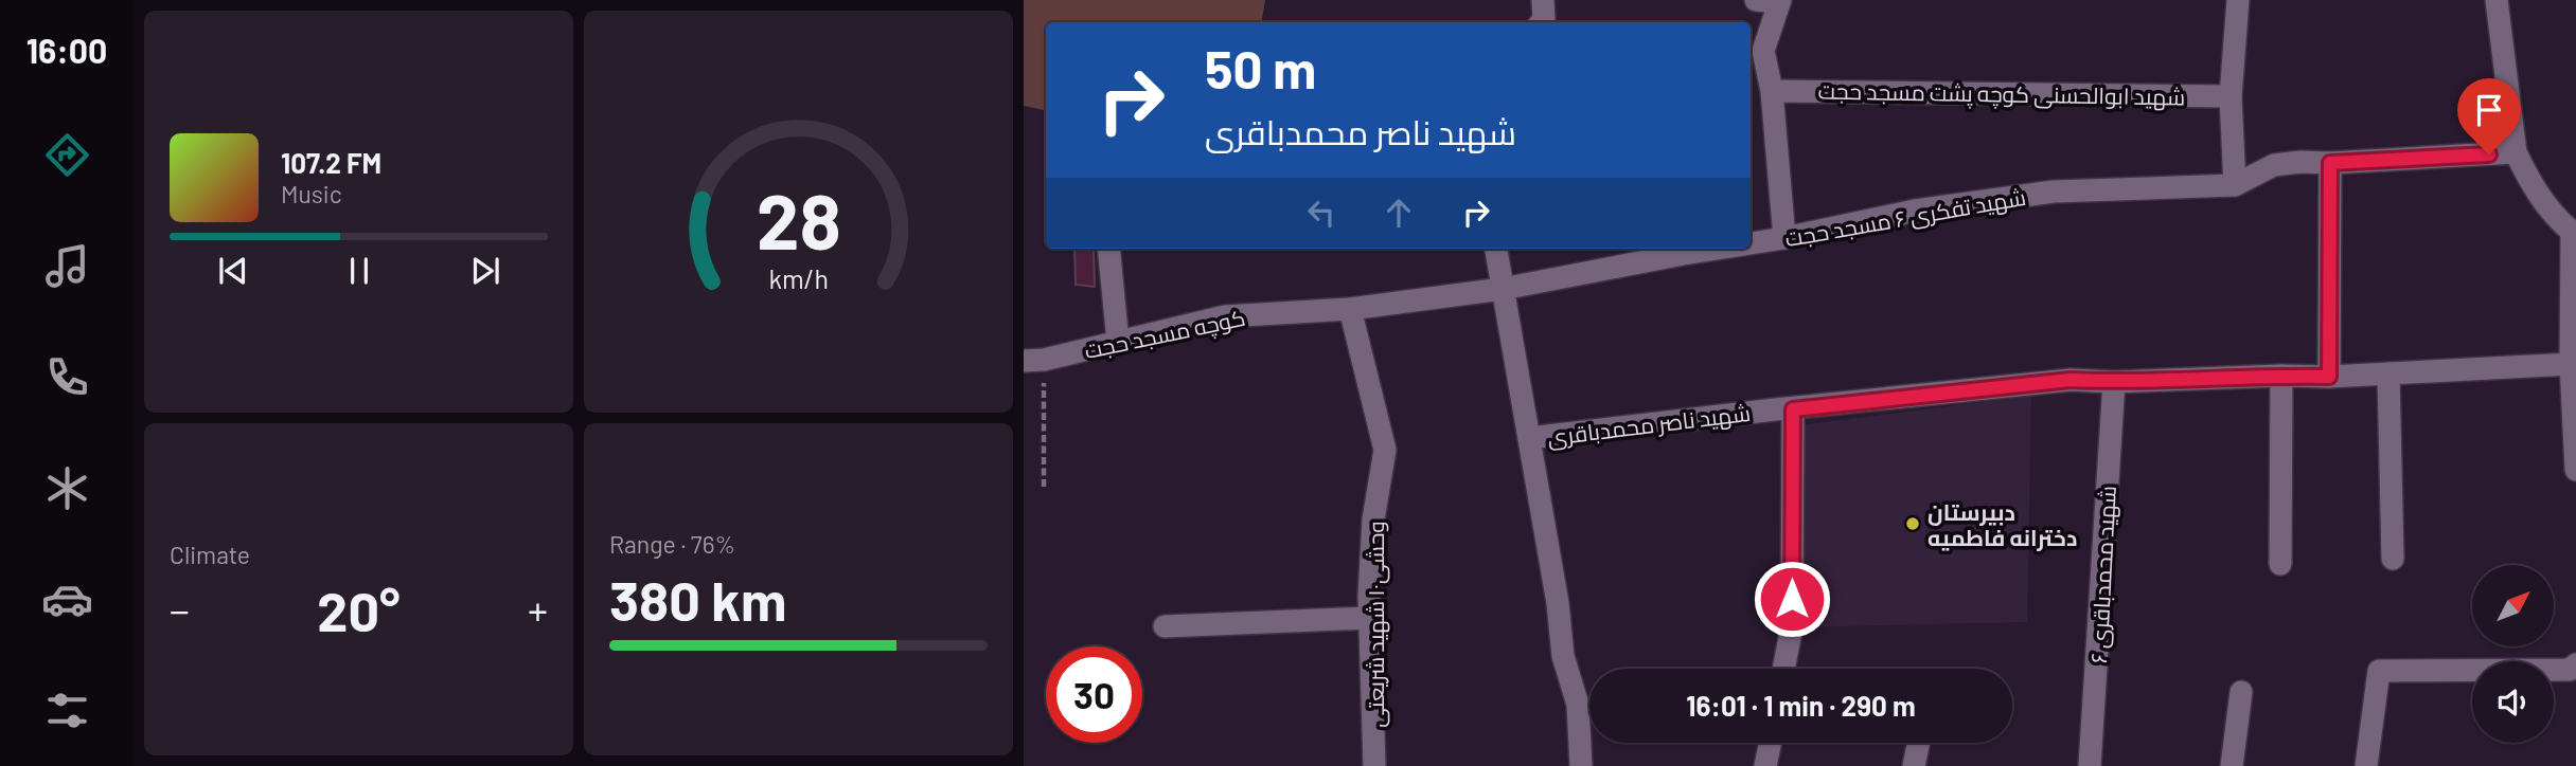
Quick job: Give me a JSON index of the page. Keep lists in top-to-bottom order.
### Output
{
  "streets": {
    "street": [
      "شهید ابوالحسنی کوچه پشت مسجد حجت",
      "شهید تفکری ۶ مسجد حجت",
      "کوچه مسجد حجت",
      "شهید ناصر محمدباقری",
      "شهید محمدباقری ۶",
      "وحشی۱۰ شهید شریعتی"
    ]
  },
  "crossings": [
    ["شهید تفکری ۶ مسجد حجت", "کوچه مسجد حجت"],
    ["شهید تفکری ۶ مسجد حجت", "وحشی۱۰ شهید شریعتی"],
    ["کوچه مسجد حجت", "وحشی۱۰ شهید شریعتی"],
    ["شهید ناصر محمدباقری", "شهید محمدباقری ۶"]
  ],
  "places": ["دبیرستان دخترانه فاطمیه"],
  "north": "top right",
  "page": {
    "tabs": "16:00",
    "turn": ["50 m", "شهید ناصر محمدباقری"],
    "song": ["107.2 FM", "Music"],
    "tile": [
      "Climate",
      ["Range · 76%", "380 km"]
    ],
    "heat": ["−", "20°", "+"],
    "limit": "30",
    "trip": "16:01 · 1 min · 290 m",
    "gauge": ["28", "km/h"]
  }
}
